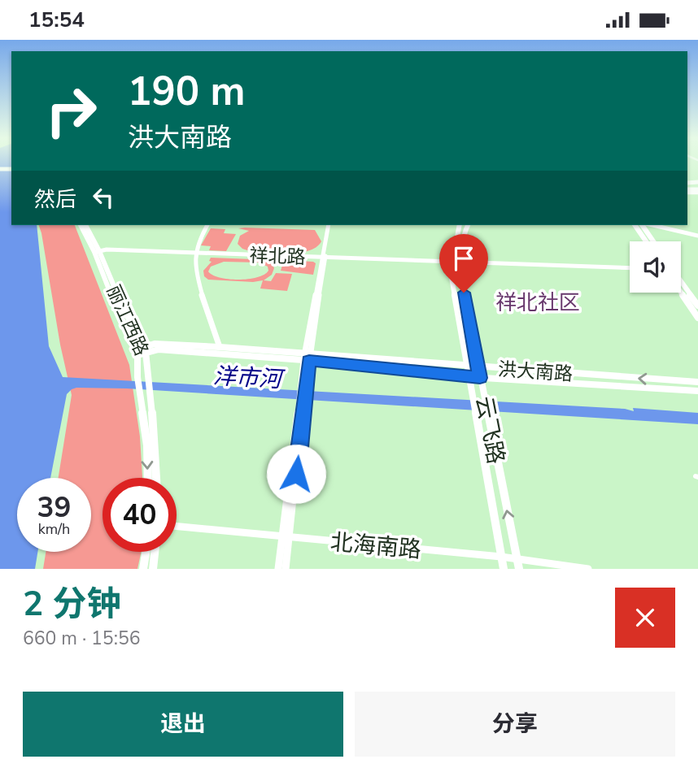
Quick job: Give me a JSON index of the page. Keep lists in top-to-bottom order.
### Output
{
  "streets": {
    "main road": ["丽江西路", "洪大南路", "云飞路"],
    "street": ["祥北路", "北海南路"]
  },
  "crossings": [
    ["祥北路", "丽江西路"],
    ["祥北路", "云飞路"],
    ["丽江西路", "洪大南路"],
    ["洪大南路", "云飞路"],
    ["云飞路", "北海南路"]
  ],
  "districts": ["祥北社区"],
  "water": ["洋市河"],
  "page": {
    "status": "15:54",
    "turn": ["190 m", "洪大南路"],
    "then": "然后",
    "speed": "39 km/h",
    "limit": "40",
    "heading": ["2 分钟", "660 m · 15:56"],
    "buttons": ["退出", "分享"]
  }
}
